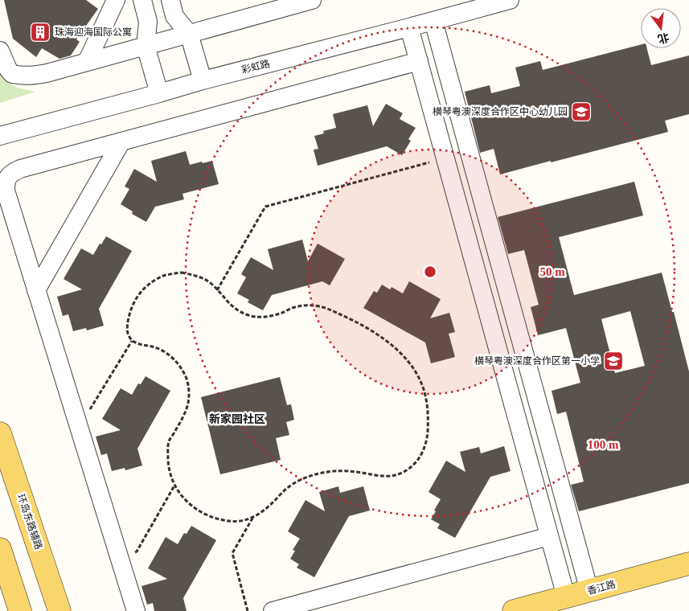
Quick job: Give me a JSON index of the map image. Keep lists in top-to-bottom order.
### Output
{
  "streets": {
    "main road": ["环岛东路辅路", "香江路"],
    "street": ["彩虹路"]
  },
  "districts": ["新家园社区"],
  "places": {
    "building": ["珠海迎海国际公寓"],
    "school or university": ["横琴粤澳深度合作区中心幼儿园", "横琴粤澳深度合作区第一小学"]
  },
  "north": "bottom",
  "rings": ["50 m", "100 m"]
}
